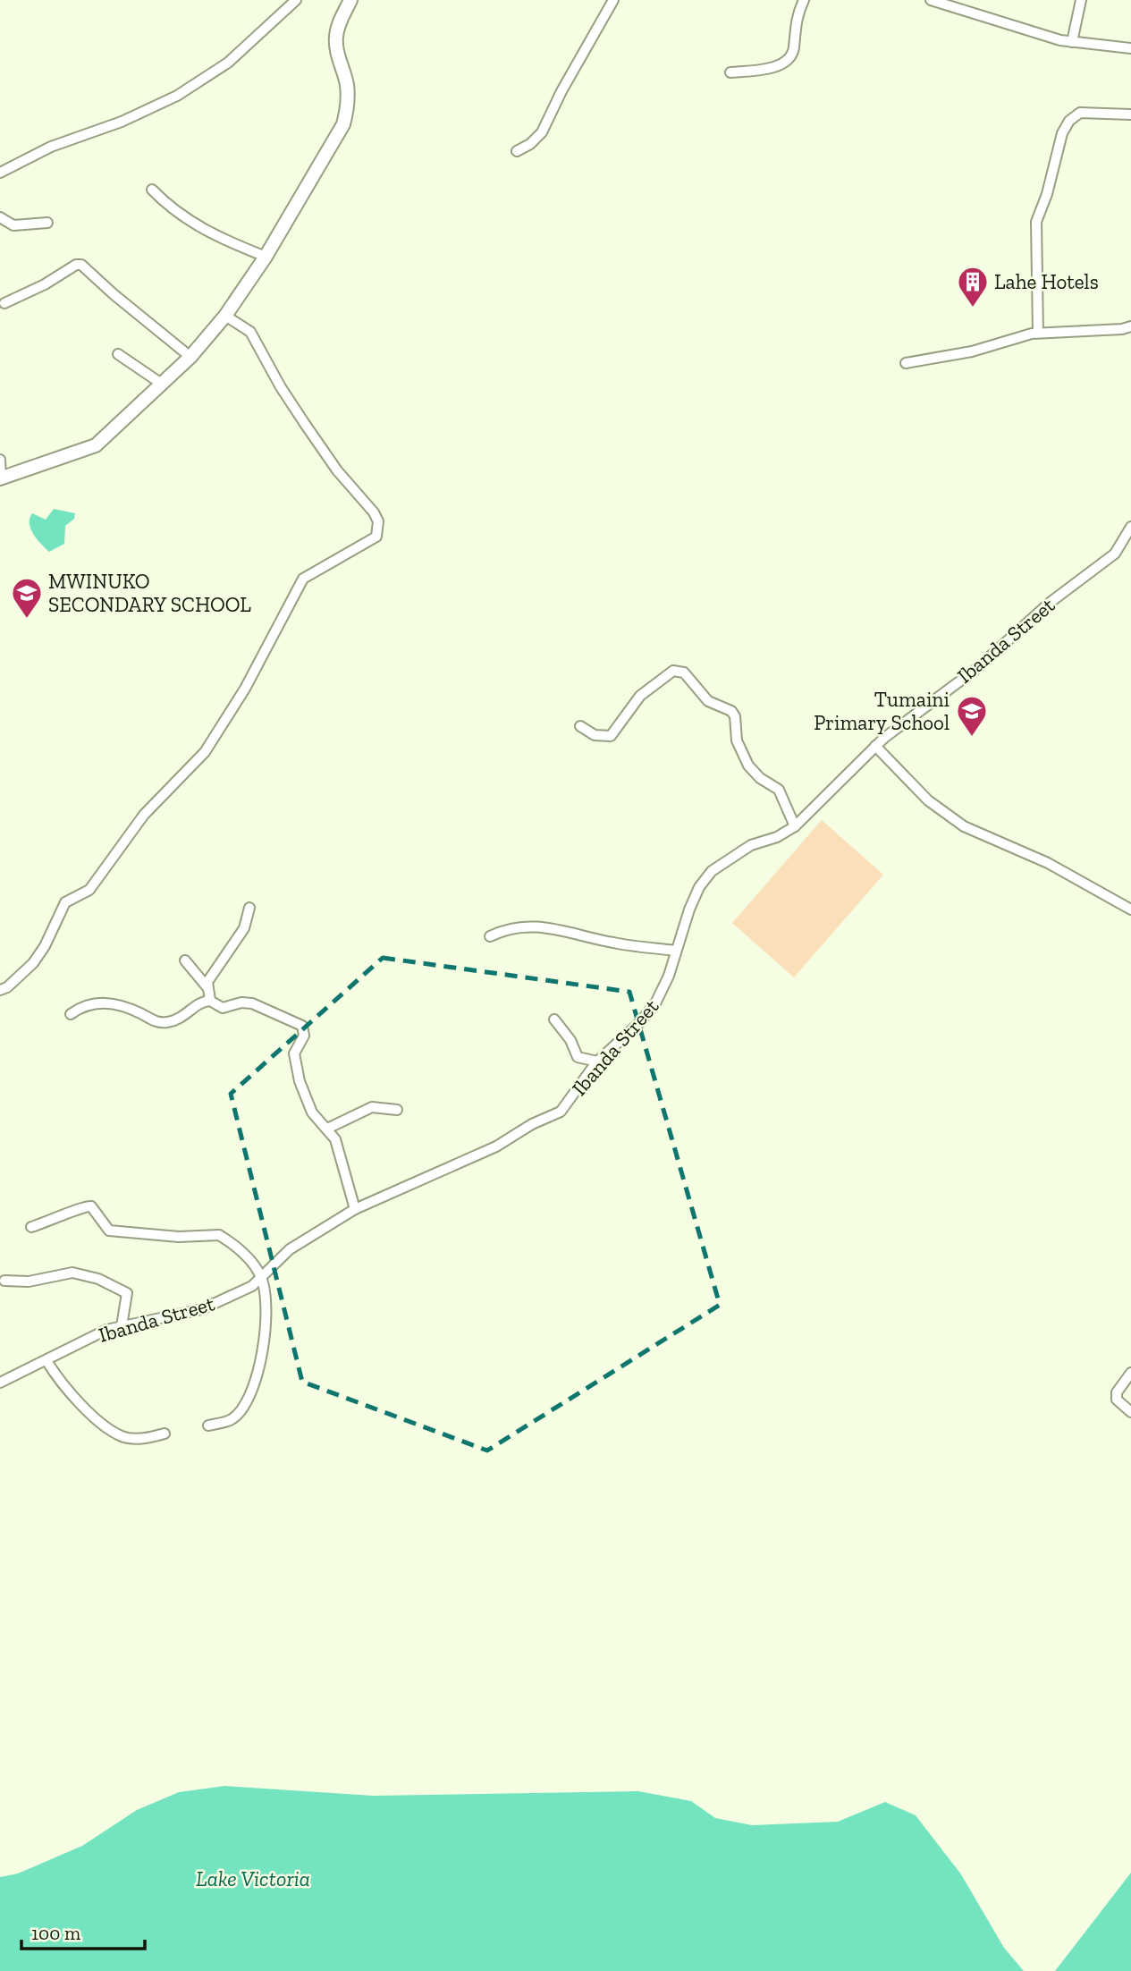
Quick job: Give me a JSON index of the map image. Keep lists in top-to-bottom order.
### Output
{
  "streets": {
    "street": ["Ibanda Street"]
  },
  "water": ["Lake Victoria"],
  "places": {
    "building": ["Lahe Hotels"],
    "school or university": ["MWINUKO SECONDARY SCHOOL", "Tumaini Primary School"]
  },
  "scale_bar": "100 m"
}
